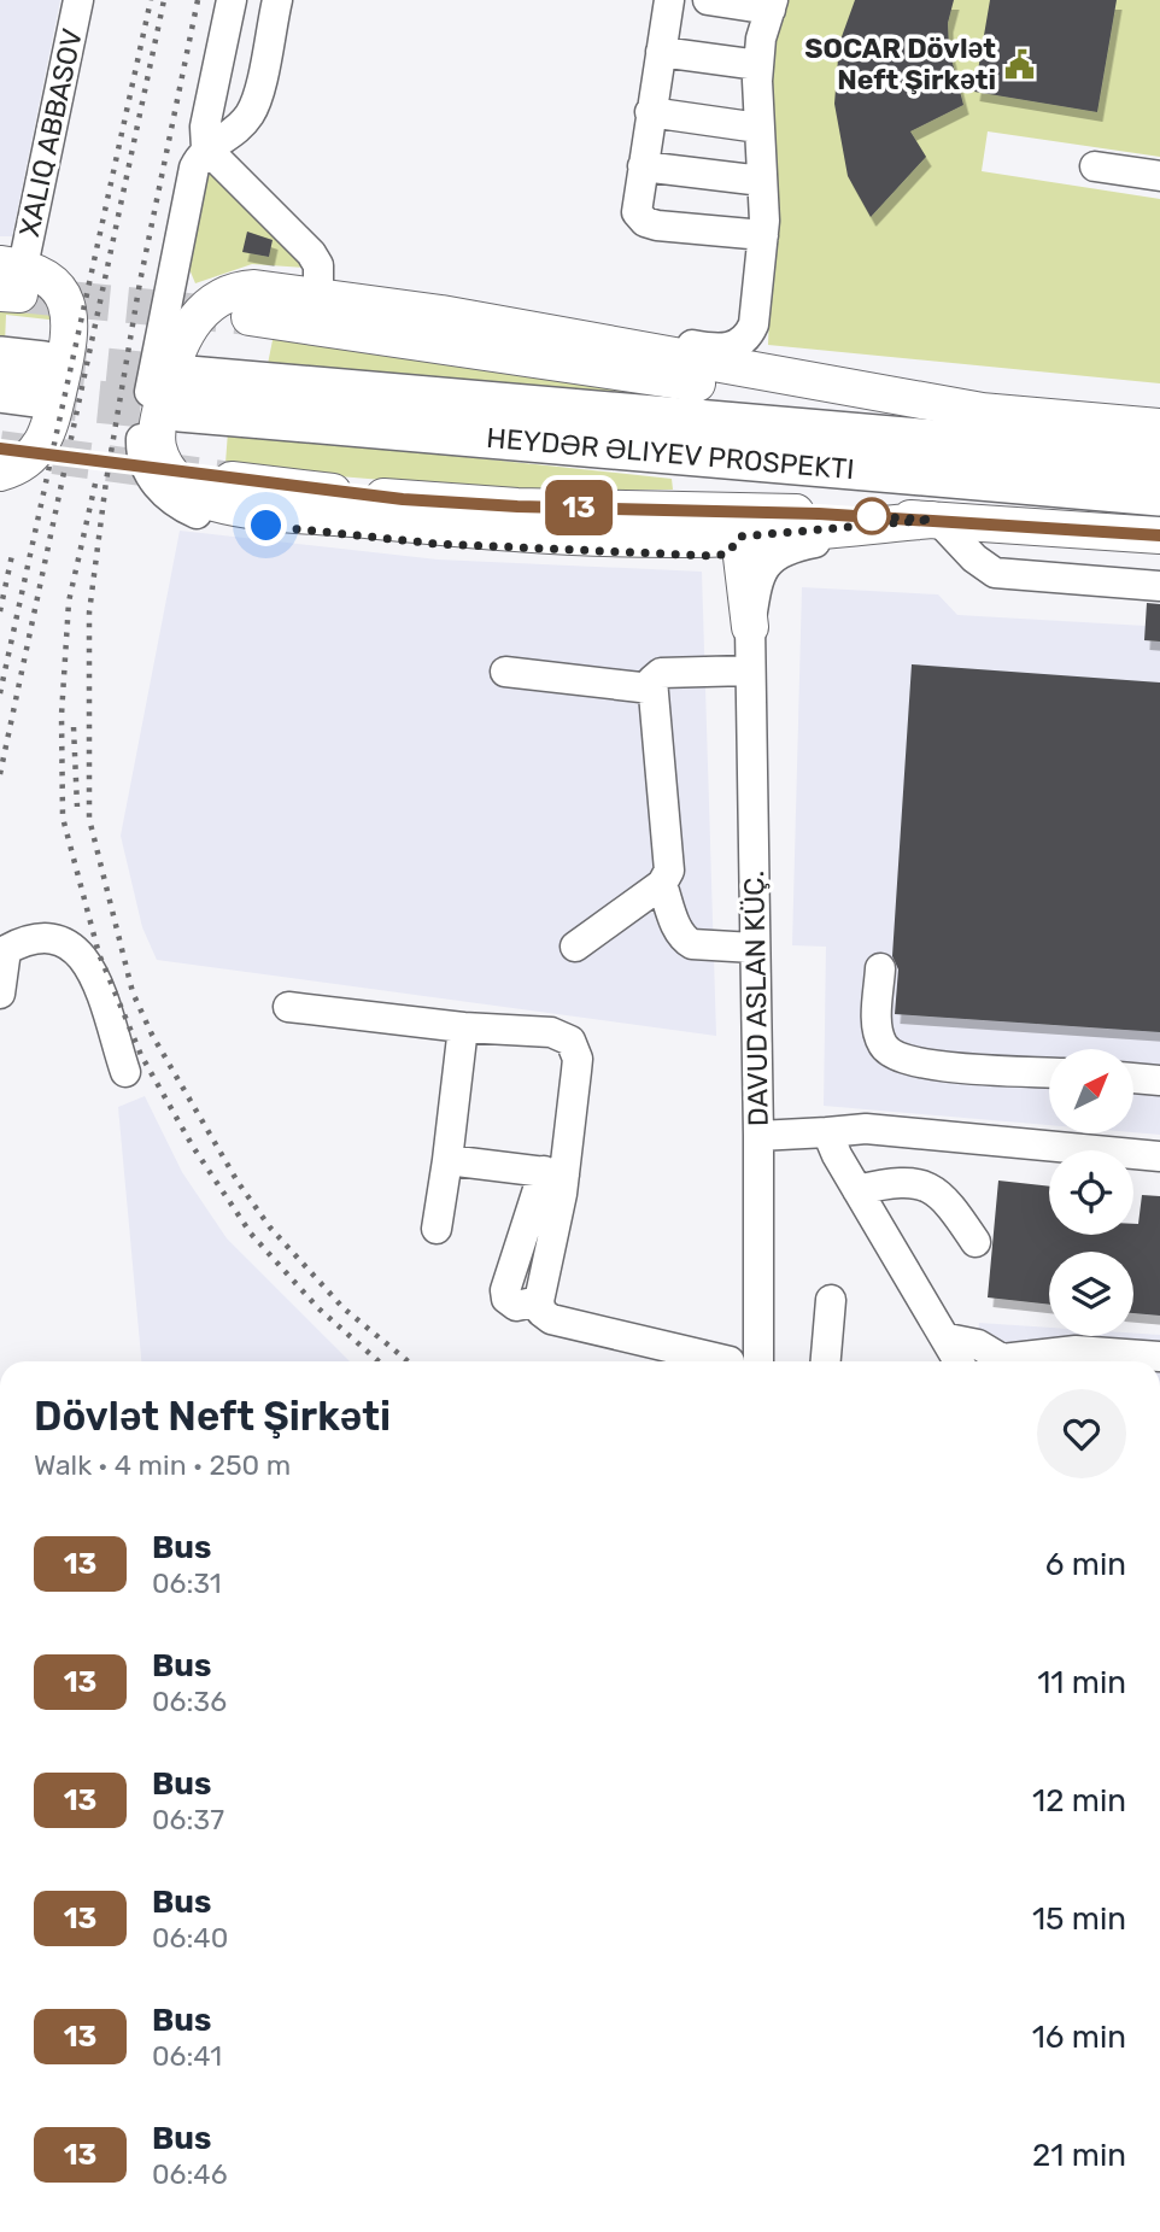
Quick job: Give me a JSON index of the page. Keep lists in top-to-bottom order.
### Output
{
  "streets": {
    "highway": ["HEYDƏR ƏLIYEV PROSPEKTI"],
    "street": ["DAVUD ASLAN KÜÇ."]
  },
  "places": {
    "public building": ["SOCAR Dövlət Neft Şirkəti"]
  },
  "lines": ["bus line 13"],
  "north": "top right",
  "page": {
    "on_map": "13",
    "heading": ["Dövlət Neft Şirkəti", "Walk · 4 min · 250 m"],
    "list": [
      {
        "mark": "13",
        "name": "Bus",
        "note": "06:31",
        "value": "6 min"
      },
      {
        "mark": "13",
        "name": "Bus",
        "note": "06:36",
        "value": "11 min"
      },
      {
        "mark": "13",
        "name": "Bus",
        "note": "06:37",
        "value": "12 min"
      },
      {
        "mark": "13",
        "name": "Bus",
        "note": "06:40",
        "value": "15 min"
      },
      {
        "mark": "13",
        "name": "Bus",
        "note": "06:41",
        "value": "16 min"
      },
      {
        "mark": "13",
        "name": "Bus",
        "note": "06:46",
        "value": "21 min"
      }
    ]
  }
}
